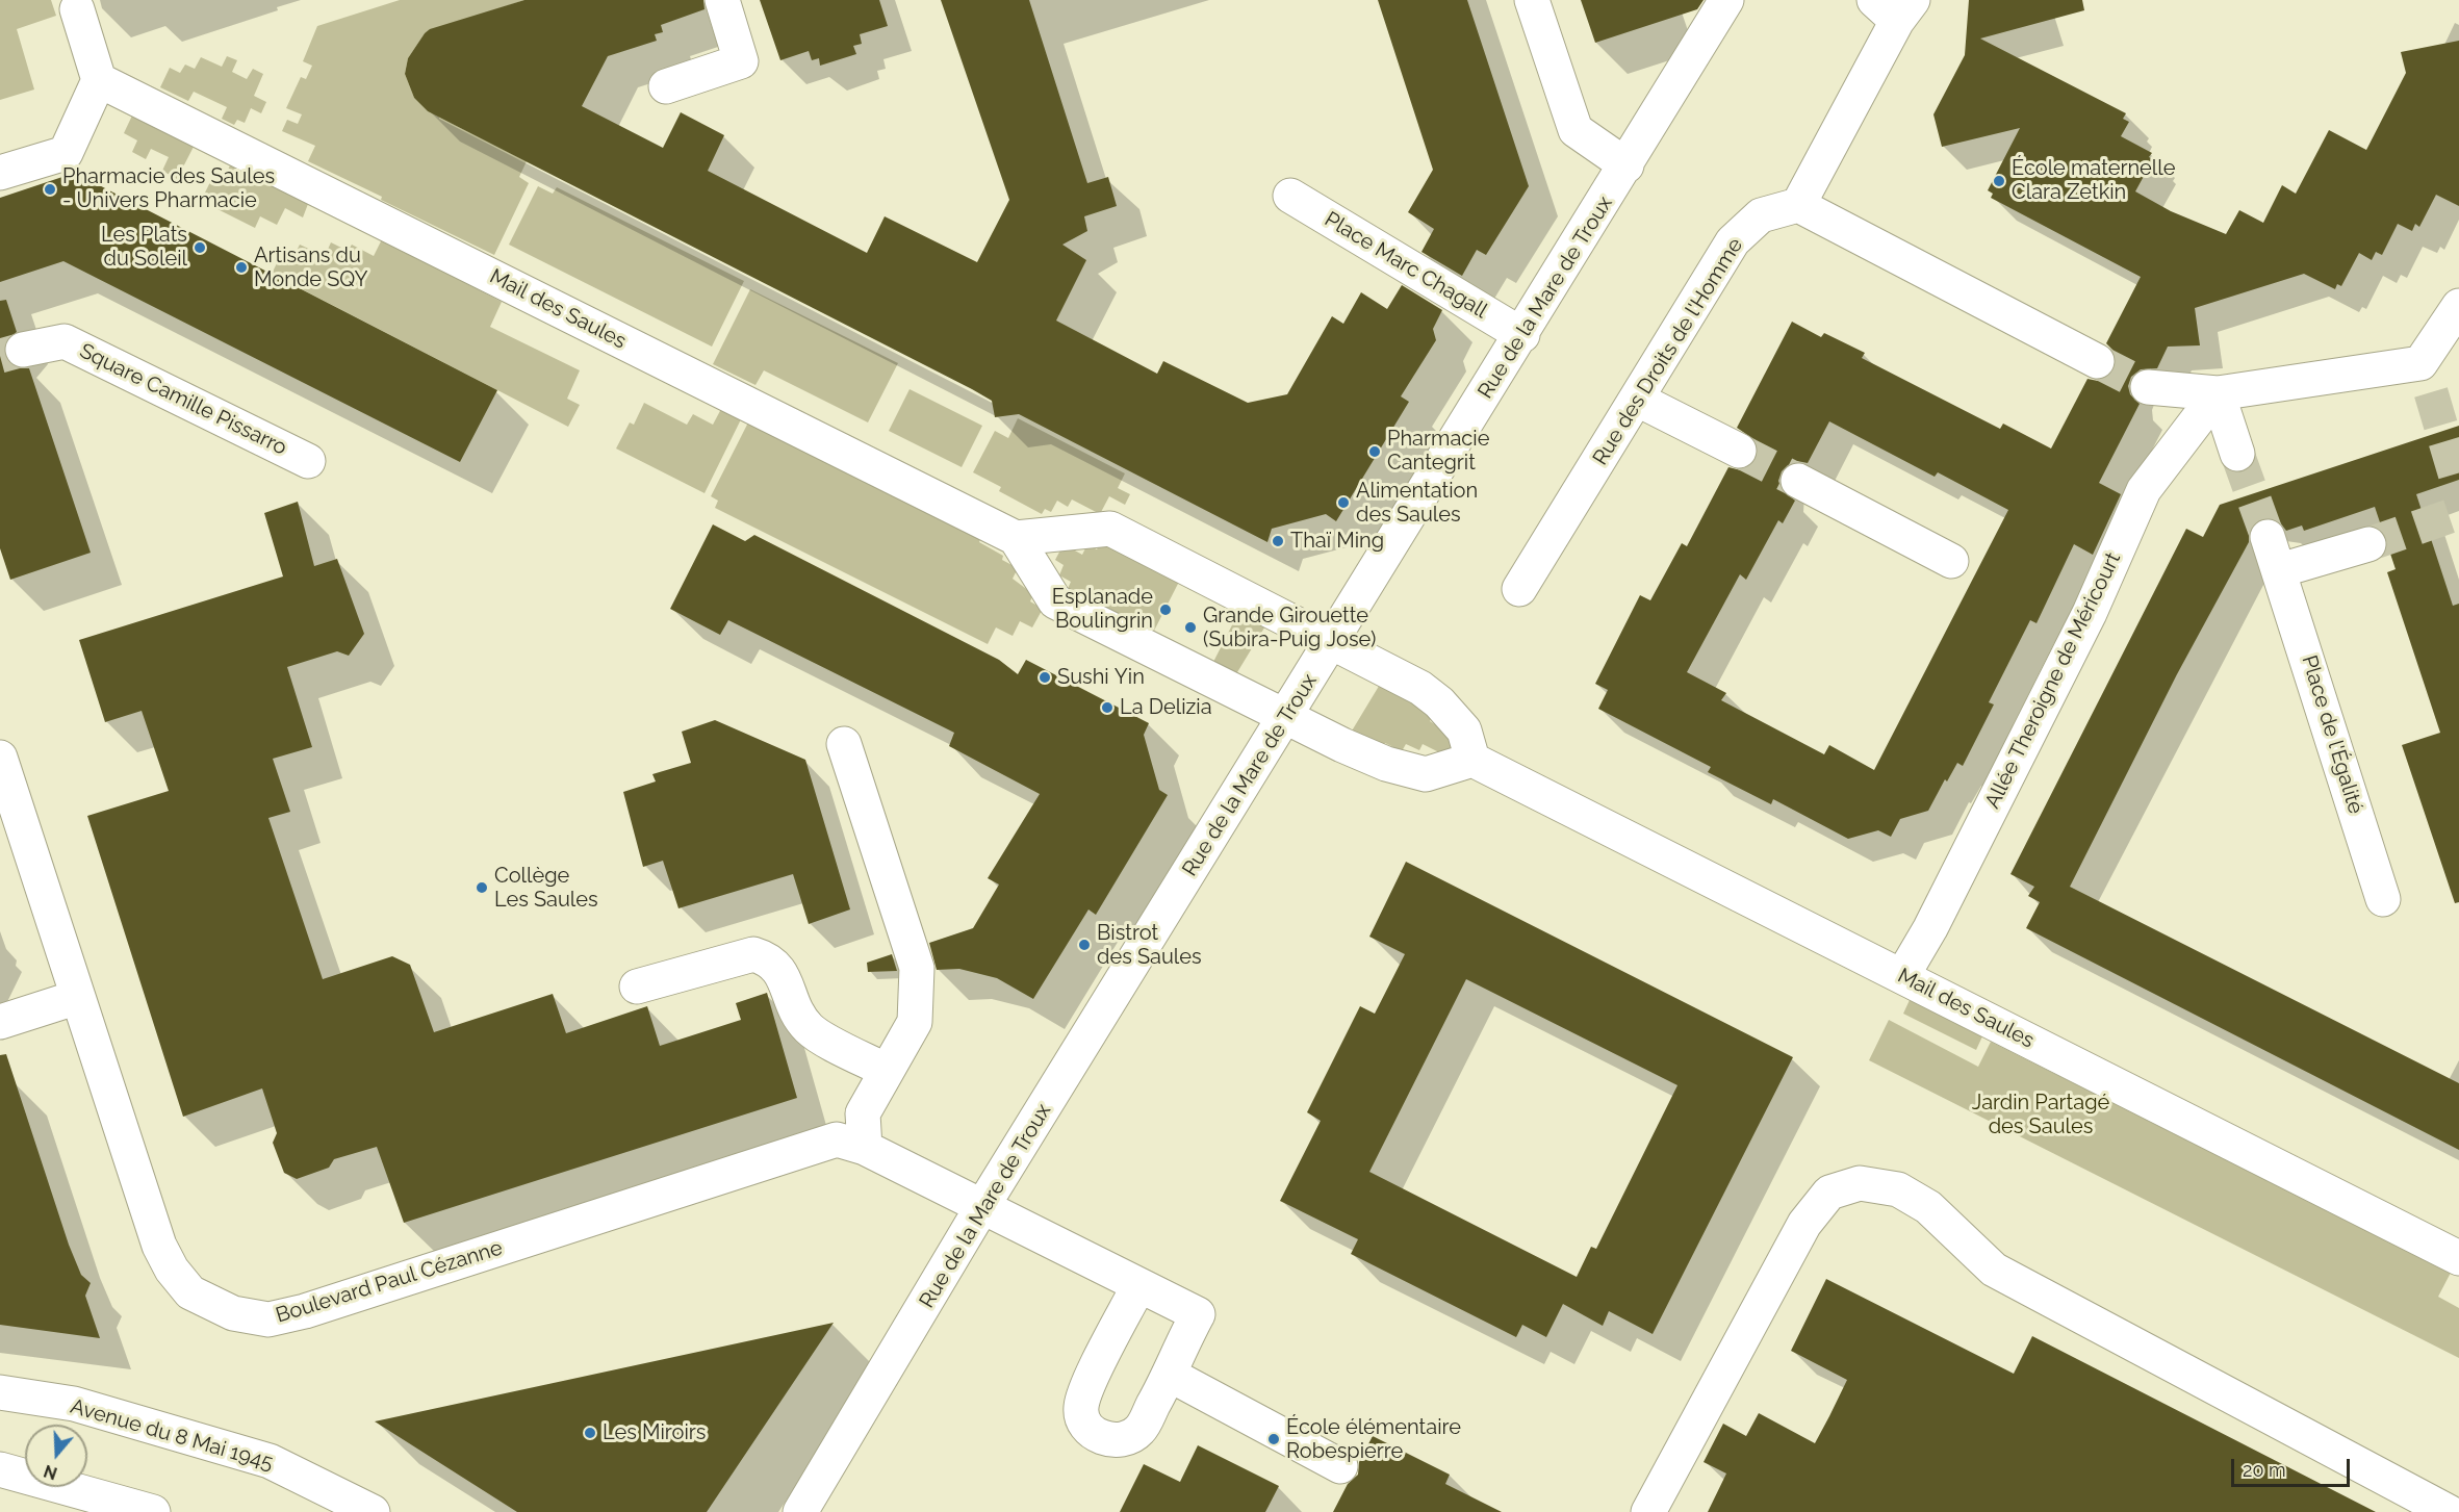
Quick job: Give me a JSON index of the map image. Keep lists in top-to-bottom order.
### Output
{
  "streets": {
    "street": [
      "Place Marc Chagall",
      "Rue de la Mare de Troux",
      "Mail des Saules",
      "Rue des Droits de l'Homme",
      "Square Camille Pissarro",
      "Allée Theroigne de Méricourt",
      "Place de l'Égalité",
      "Boulevard Paul Cézanne",
      "Avenue du 8 Mai 1945"
    ]
  },
  "crossings": [
    ["Place Marc Chagall", "Rue de la Mare de Troux"],
    ["Rue de la Mare de Troux", "Boulevard Paul Cézanne"],
    ["Mail des Saules", "Allée Theroigne de Méricourt"]
  ],
  "parks": ["Jardin Partagé des Saules"],
  "places": [
    "École maternelle Clara Zetkin",
    "Pharmacie des Saules - Univers Pharmacie",
    "Les Plats du Soleil",
    "Artisans du Monde SQY",
    "Pharmacie Cantegrit",
    "Alimentation des Saules",
    "Thaï Ming",
    "Esplanade Boulingrin",
    "Grande Girouette (Subira-Puig Jose)",
    "Sushi Yin",
    "La Delizia",
    "Collège Les Saules",
    "Bistrot des Saules",
    "Les Miroirs",
    "École élémentaire Robespierre"
  ],
  "scale_bar": "20 m",
  "north": "bottom"
}
